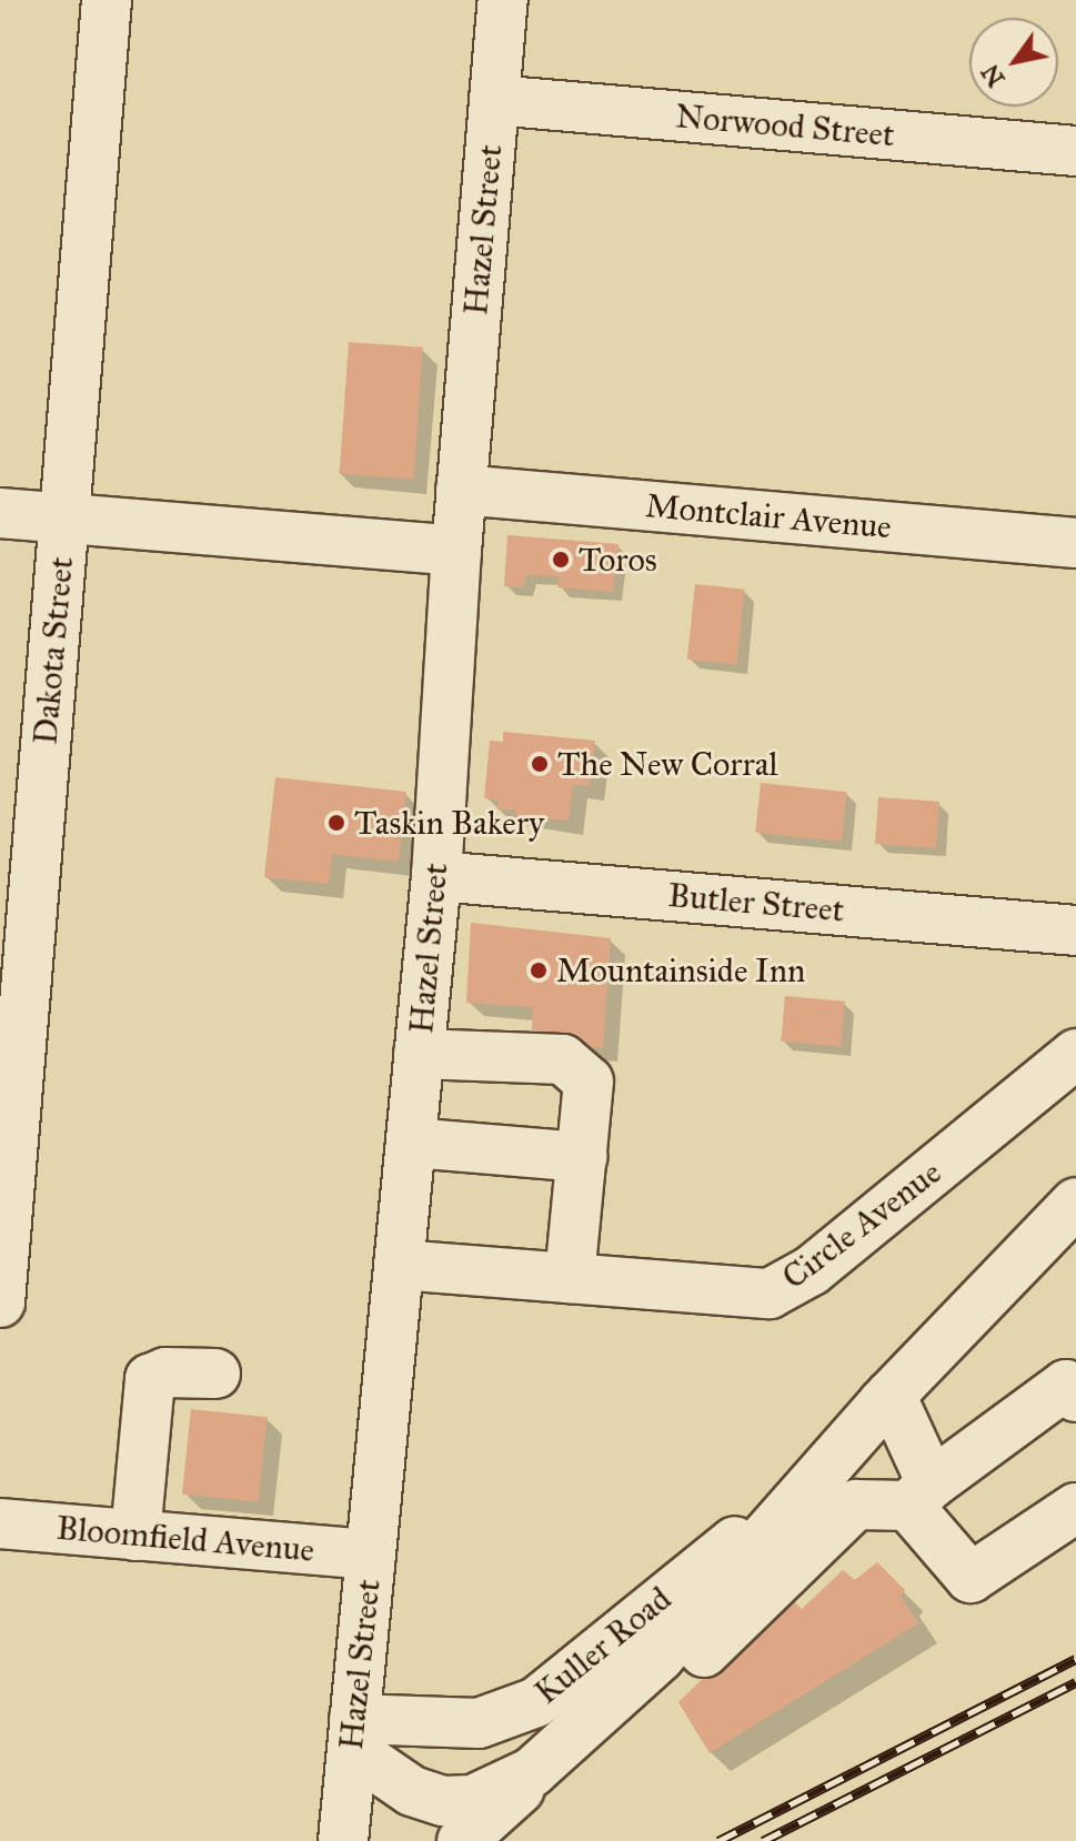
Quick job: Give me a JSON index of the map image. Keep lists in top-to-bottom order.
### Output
{
  "streets": {
    "street": [
      "Norwood Street",
      "Hazel Street",
      "Montclair Avenue",
      "Dakota Street",
      "Butler Street",
      "Circle Avenue",
      "Bloomfield Avenue",
      "Kuller Road"
    ]
  },
  "crossings": [
    ["Norwood Street", "Hazel Street"],
    ["Hazel Street", "Montclair Avenue"],
    ["Hazel Street", "Butler Street"],
    ["Hazel Street", "Circle Avenue"],
    ["Hazel Street", "Bloomfield Avenue"],
    ["Hazel Street", "Kuller Road"]
  ],
  "places": [
    "Toros",
    "The New Corral",
    "Taskin Bakery",
    "Mountainside Inn"
  ],
  "north": "bottom left"
}
